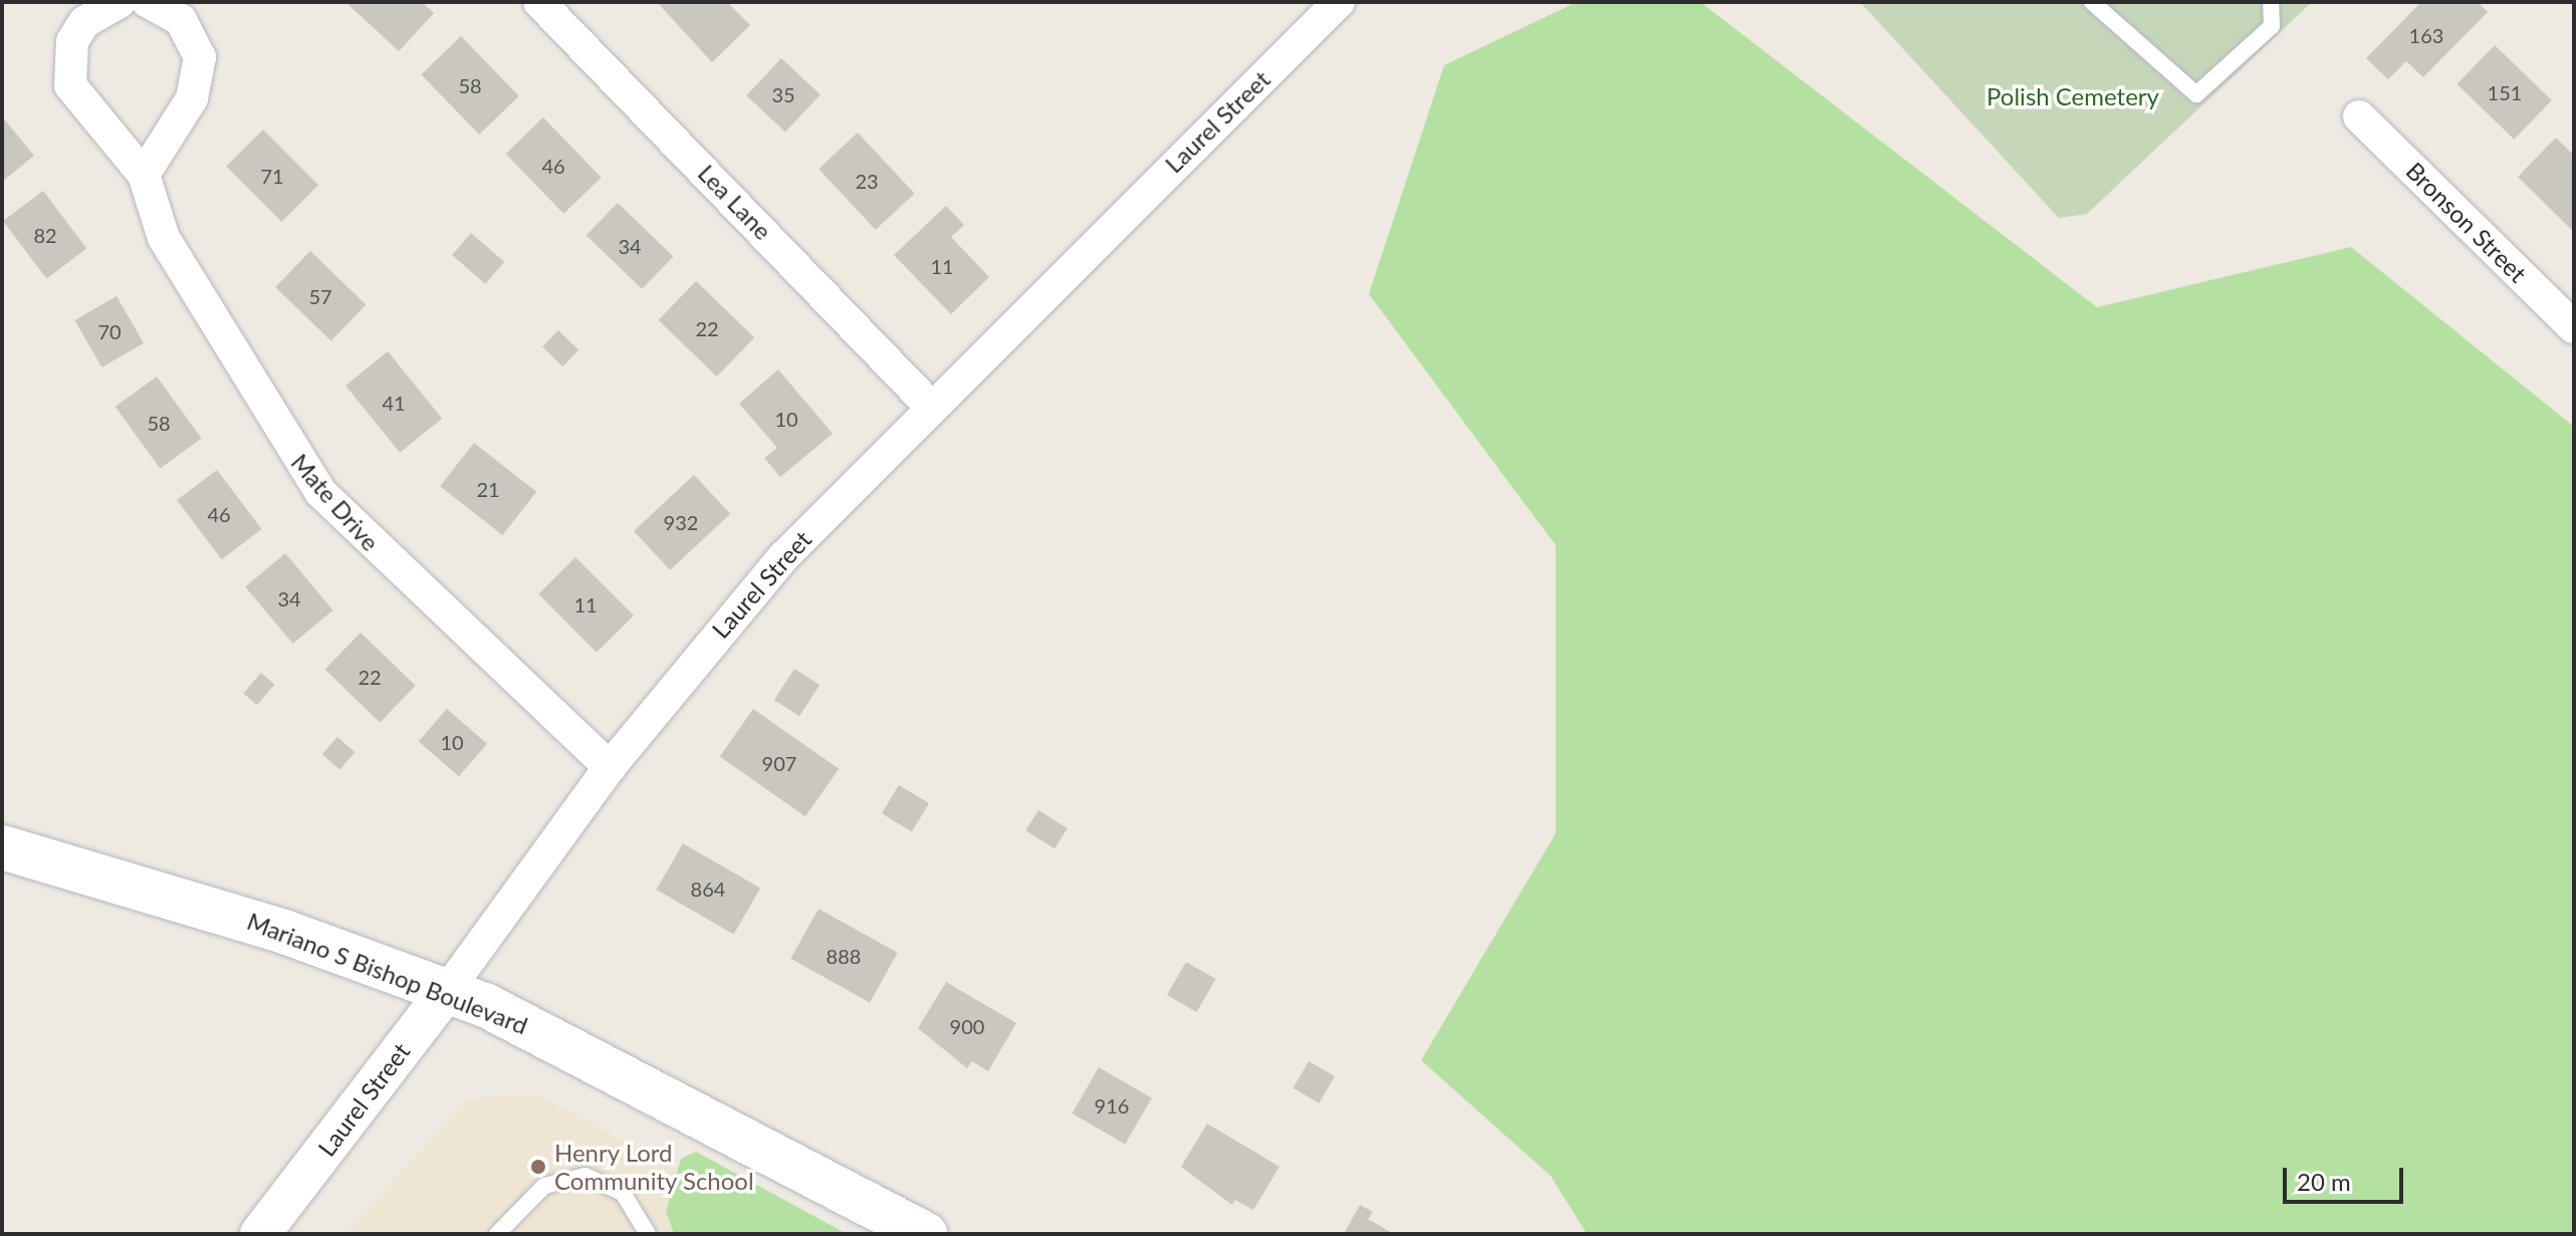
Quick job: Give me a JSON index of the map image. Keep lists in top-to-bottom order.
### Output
{
  "streets": {
    "main road": ["Mariano S Bishop Boulevard"],
    "street": [
      "Laurel Street",
      "Lea Lane",
      "Bronson Street",
      "Mate Drive"
    ]
  },
  "crossings": [
    ["Laurel Street", "Lea Lane"],
    ["Laurel Street", "Mate Drive"],
    ["Laurel Street", "Mariano S Bishop Boulevard"]
  ],
  "parks": ["Polish Cemetery"],
  "places": ["Henry Lord Community School"],
  "house_numbers": [
    "163",
    "58",
    "151",
    "35",
    "46",
    "71",
    "23",
    "82",
    "34",
    "11",
    "57",
    "22",
    "70",
    "41",
    "10",
    "58",
    "21",
    "46",
    "932",
    "34",
    "11",
    "22",
    "10",
    "907",
    "864",
    "888",
    "900",
    "916"
  ],
  "scale_bar": "20 m"
}
